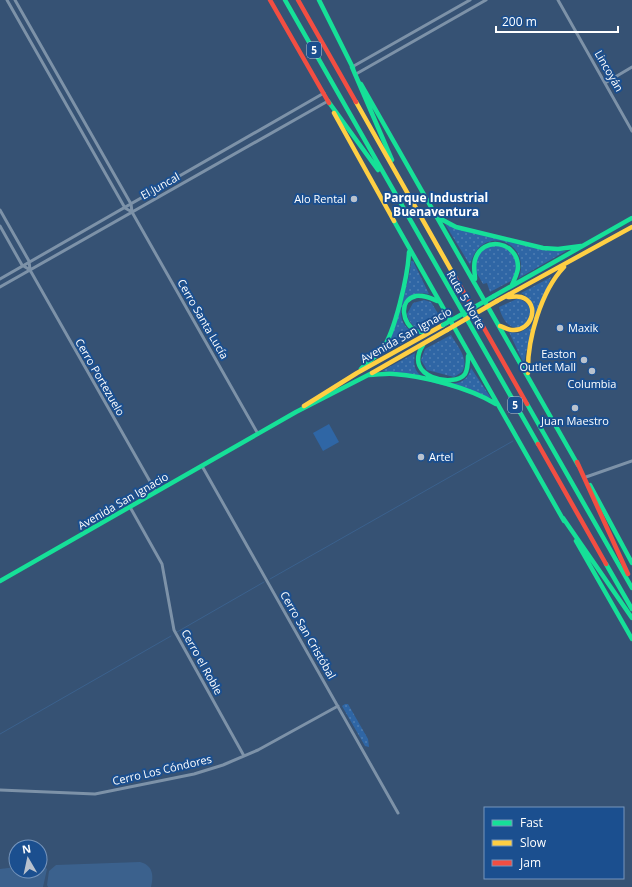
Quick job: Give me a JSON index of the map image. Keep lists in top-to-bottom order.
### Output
{
  "streets": {
    "main road": ["5", "Ruta 5 Norte", "Avenida San Ignacio"],
    "street": [
      "Lincoyán",
      "El Juncal",
      "Cerro Santa Lucía",
      "Cerro Portezuelo",
      "Cerro San Cristóbal",
      "Cerro el Roble",
      "Cerro Los Cóndores"
    ]
  },
  "crossings": [
    ["El Juncal", "Cerro Santa Lucía"],
    ["El Juncal", "Cerro Portezuelo"],
    ["Cerro Santa Lucía", "Avenida San Ignacio"],
    ["Avenida San Ignacio", "Cerro Portezuelo"],
    ["Avenida San Ignacio", "Cerro San Cristóbal"],
    ["Avenida San Ignacio", "Cerro el Roble"],
    ["Cerro San Cristóbal", "Cerro Los Cóndores"],
    ["Cerro el Roble", "Cerro Los Cóndores"]
  ],
  "districts": ["Parque Industrial Buenaventura"],
  "places": [
    "Alo Rental",
    "Maxik",
    "Easton Outlet Mall",
    "Columbia",
    "Juan Maestro",
    "Artel"
  ],
  "legend": ["Fast", "Slow", "Jam"],
  "scale_bar": "200 m",
  "north": "top"
}
